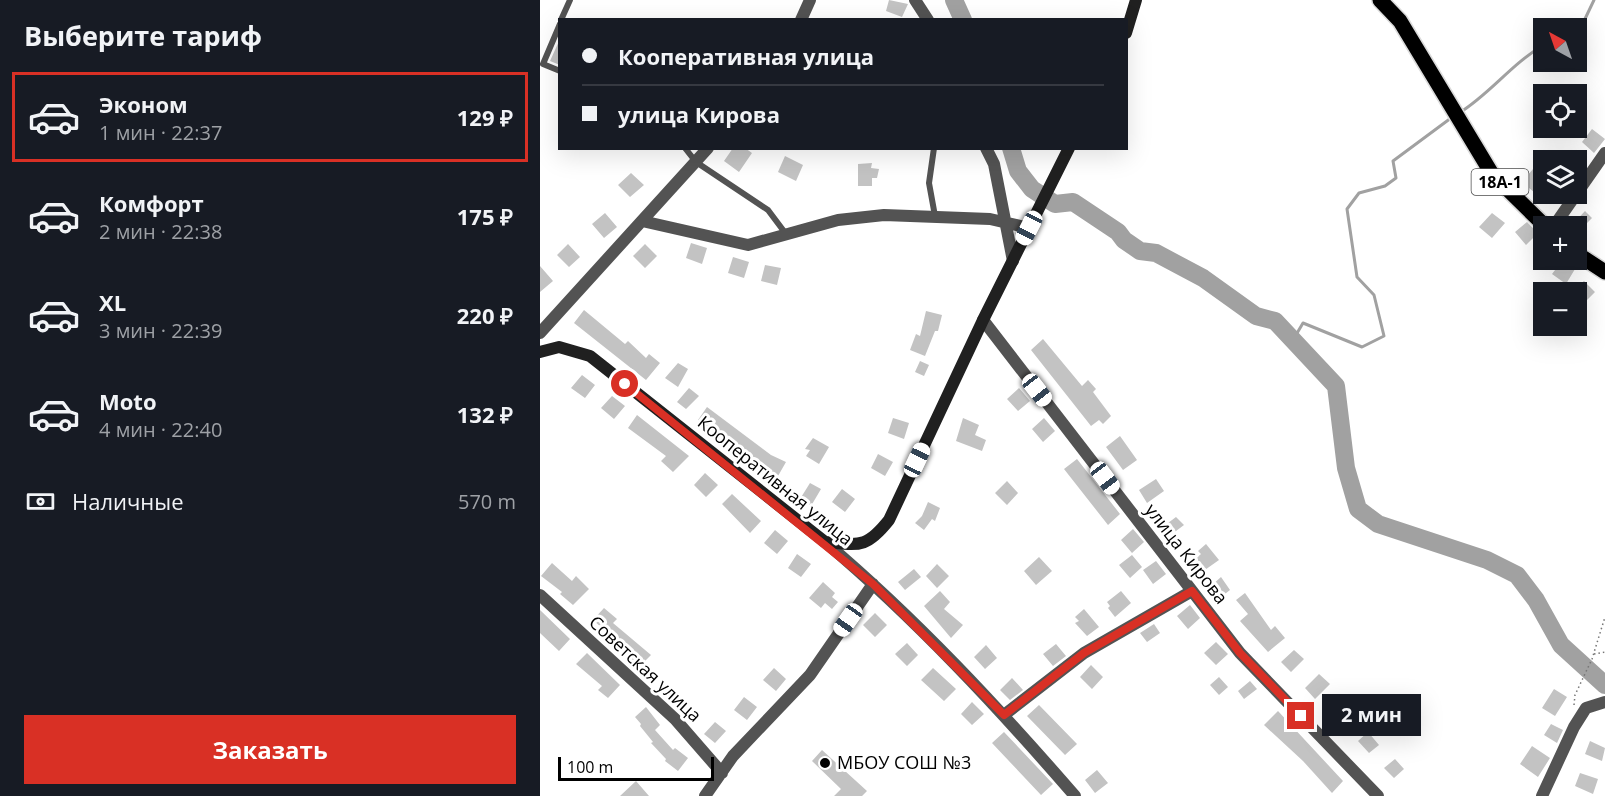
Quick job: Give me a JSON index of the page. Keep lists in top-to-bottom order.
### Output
{
  "streets": {
    "main road": ["18А-1"],
    "street": ["Кооперативная улица", "улица Кирова", "Советская улица"]
  },
  "places": ["МБОУ СОШ №3"],
  "scale_bar": "100 m",
  "north": "top left",
  "page": {
    "heading": "Выберите тариф",
    "map_buttons": ["+", "−"],
    "banner": ["Кооперативная улица", "улица Кирова"],
    "list": [
      {
        "name": "Эконом",
        "note": "1 мин · 22:37",
        "value": "129 ₽"
      },
      {
        "name": "Комфорт",
        "note": "2 мин · 22:38",
        "value": "175 ₽"
      },
      {
        "name": "XL",
        "note": "3 мин · 22:39",
        "value": "220 ₽"
      },
      {
        "name": "Moto",
        "note": "4 мин · 22:40",
        "value": "132 ₽"
      }
    ],
    "pay": ["Наличные", "570 m"],
    "bubble": "2 мин",
    "buttons": "Заказать",
    "scale": "100 m"
  }
}
